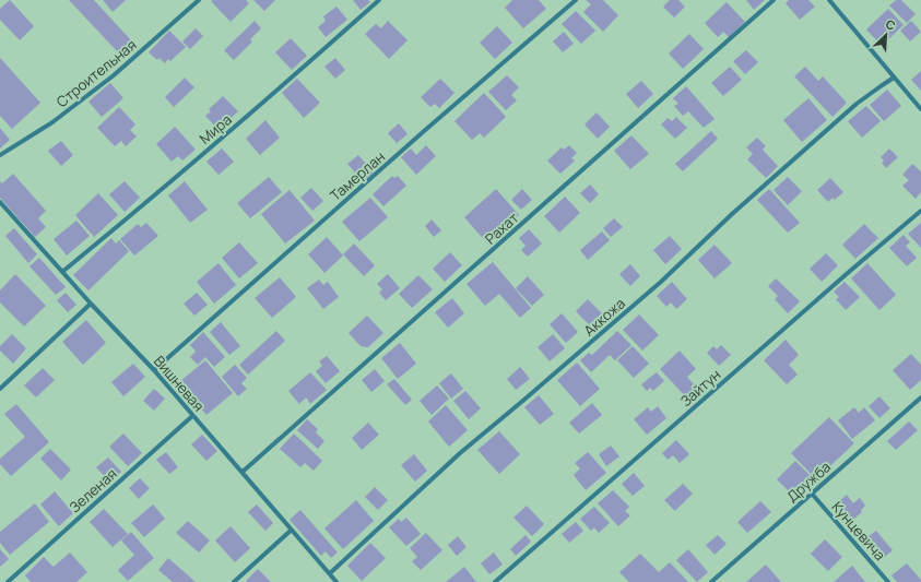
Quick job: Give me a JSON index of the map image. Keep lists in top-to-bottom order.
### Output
{
  "streets": {
    "street": [
      "Строительная",
      "Мира",
      "Тамерлан",
      "Рахат",
      "Аккожа",
      "Вишневая",
      "Зайтун",
      "Дружба",
      "Зеленая",
      "Кунцевича"
    ]
  },
  "crossings": [
    ["Мира", "Вишневая"],
    ["Тамерлан", "Вишневая"],
    ["Рахат", "Вишневая"],
    ["Аккожа", "Вишневая"],
    ["Вишневая", "Зеленая"],
    ["Дружба", "Кунцевича"]
  ],
  "north": "top right"
}
